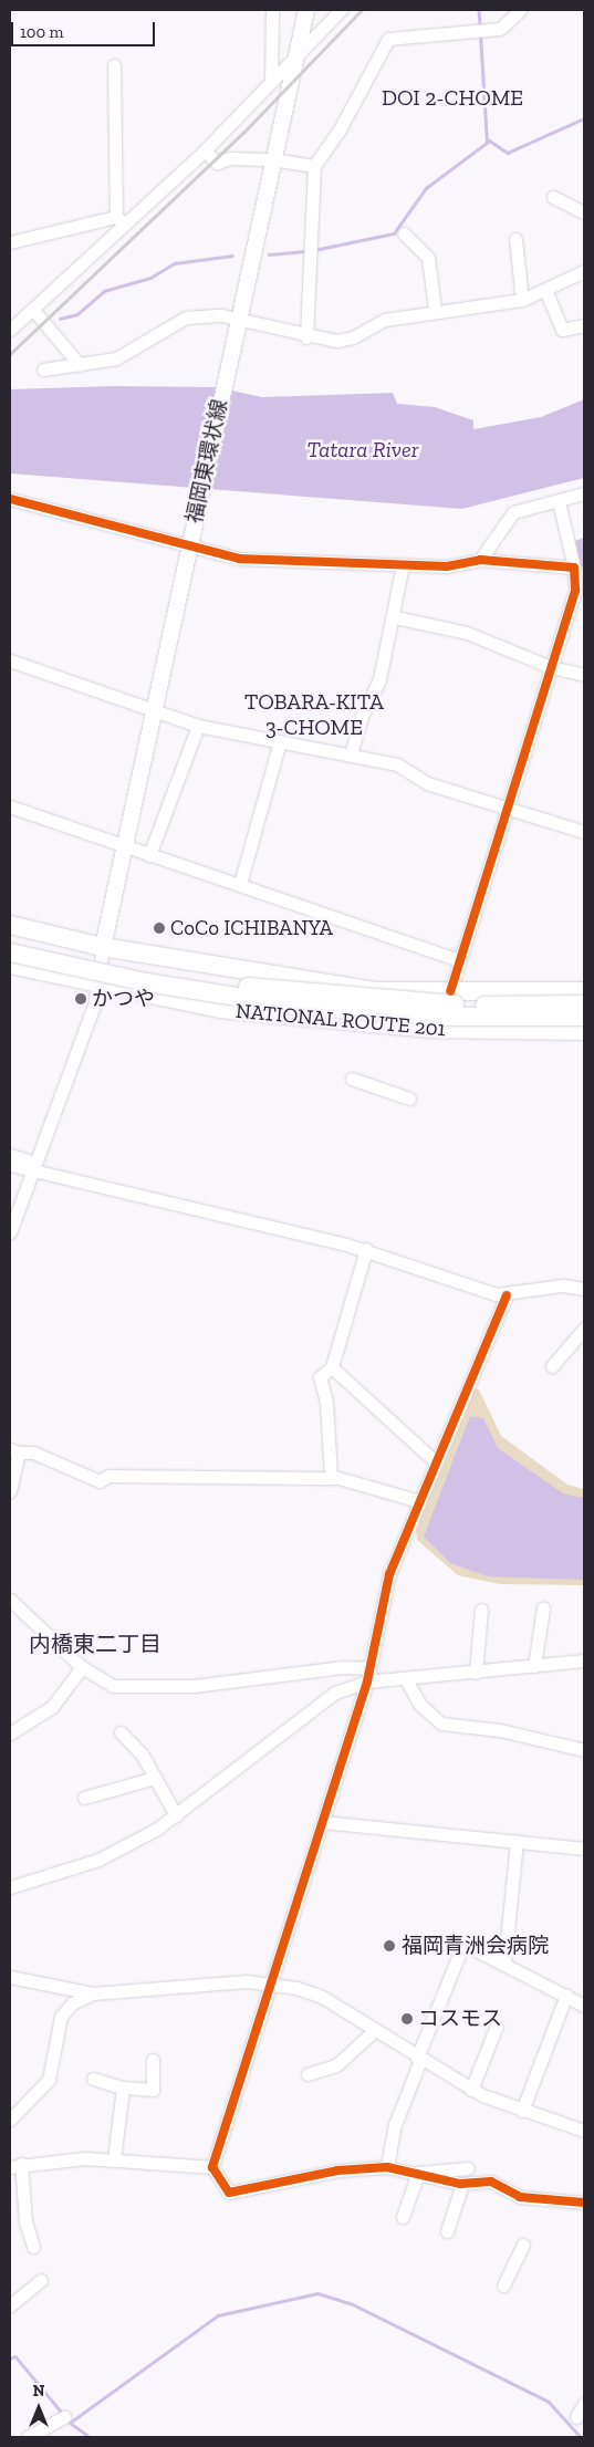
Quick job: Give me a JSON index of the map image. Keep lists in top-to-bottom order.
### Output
{
  "streets": {
    "highway": ["NATIONAL ROUTE 201"],
    "main road": ["福岡東環状線"]
  },
  "crossings": [
    ["福岡東環状線", "NATIONAL ROUTE 201"]
  ],
  "districts": ["DOI 2-CHOME", "TOBARA-KITA 3-CHOME", "内橋東二丁目"],
  "water": ["Tatara River"],
  "places": [
    "CoCo ICHIBANYA",
    "かつや",
    "福岡青洲会病院",
    "コスモス"
  ],
  "scale_bar": "100 m",
  "north": "top"
}
